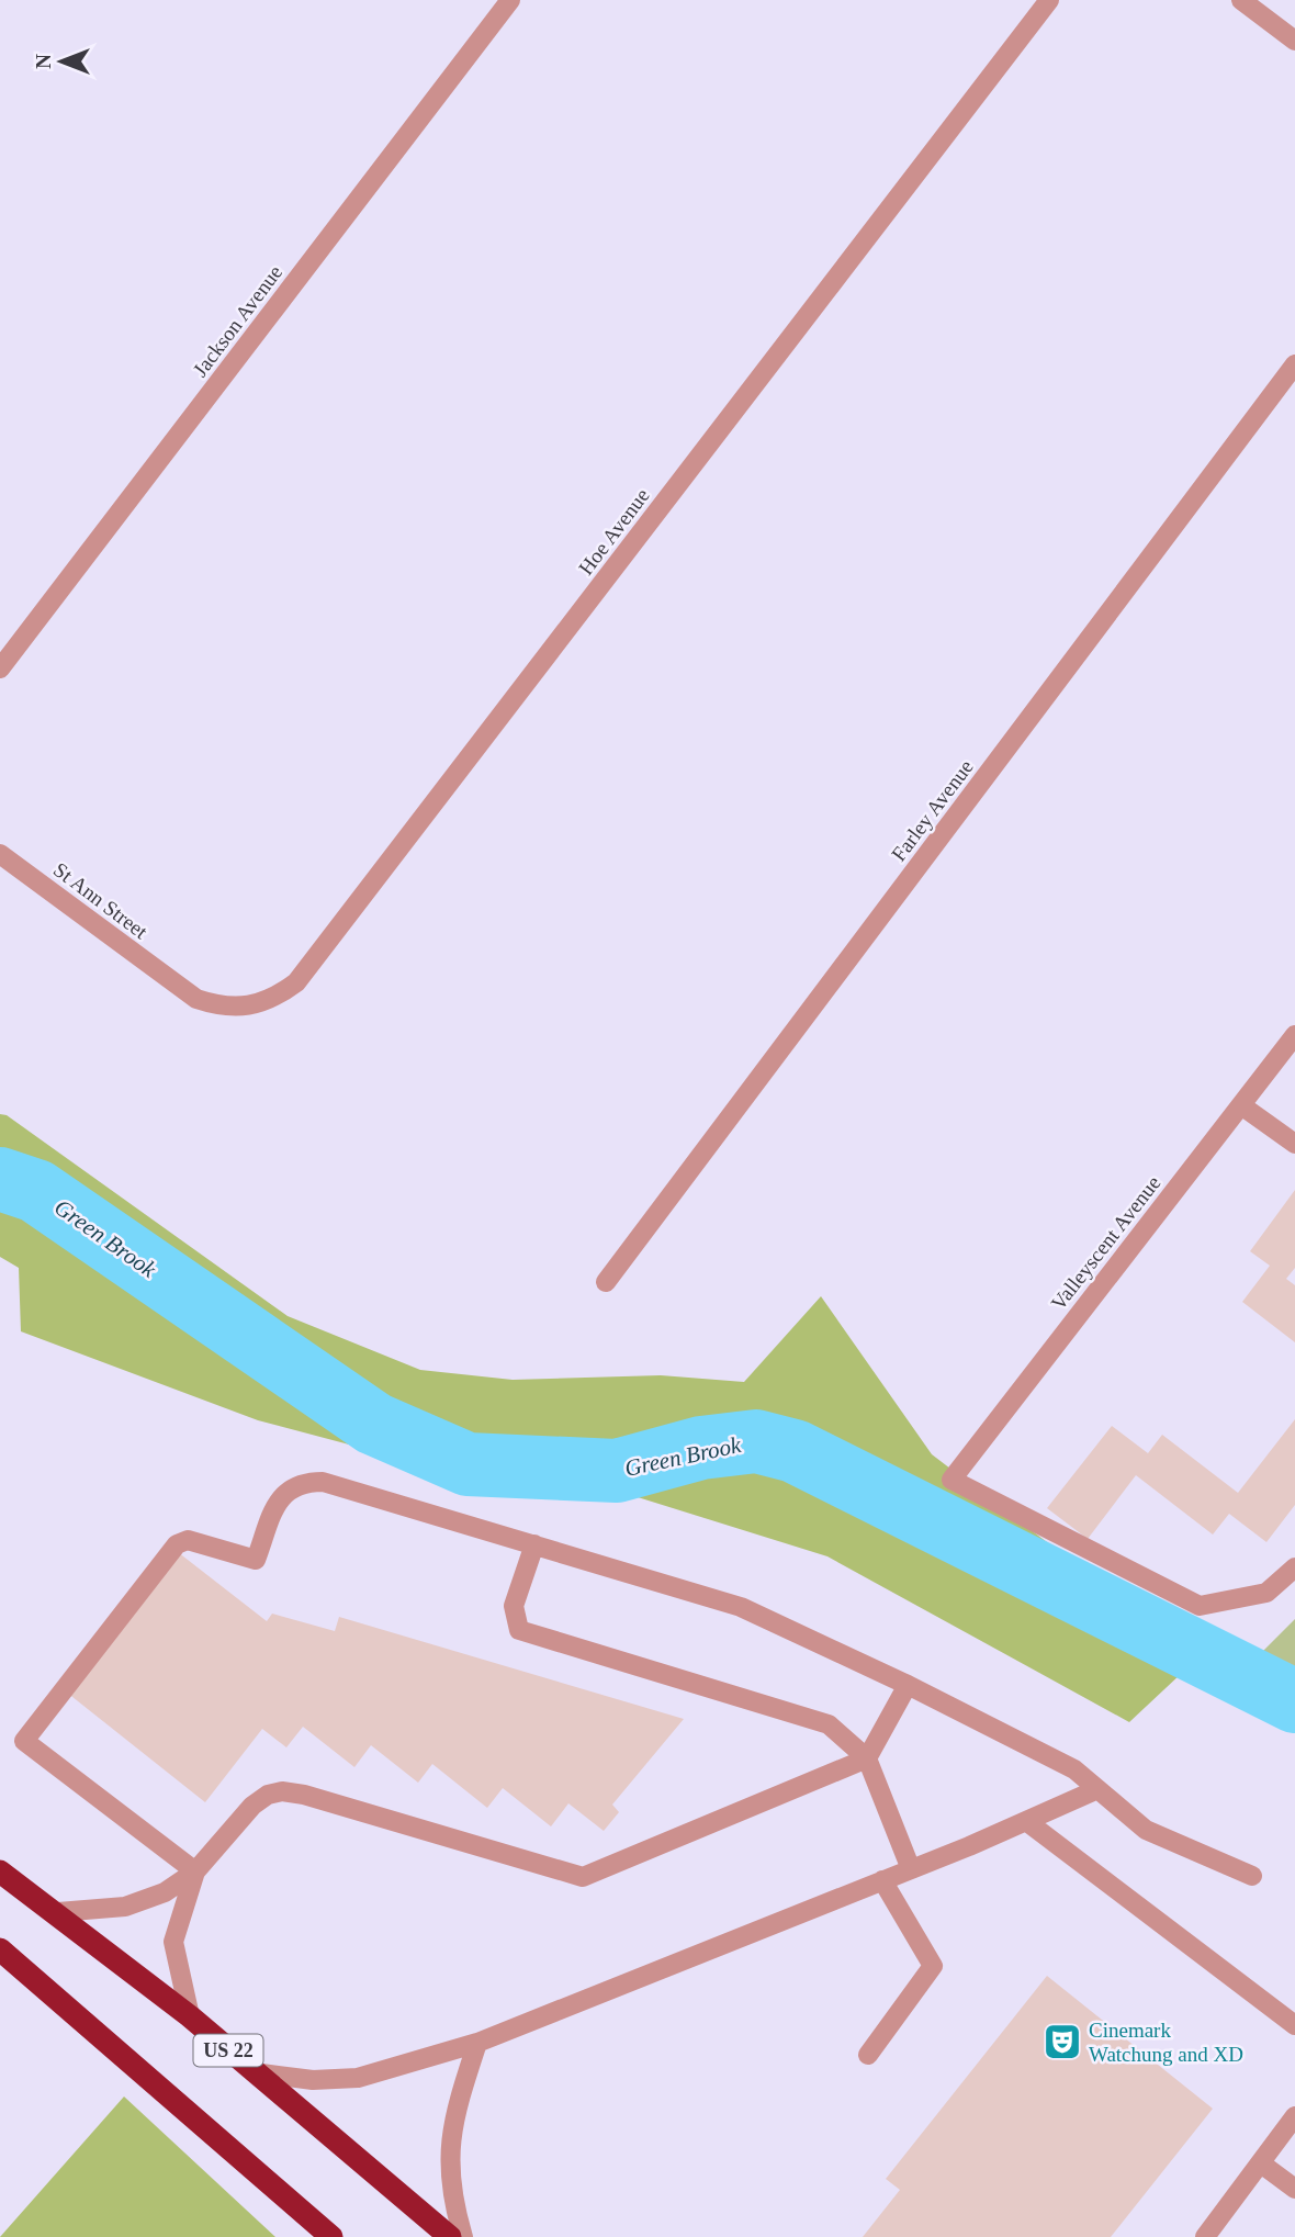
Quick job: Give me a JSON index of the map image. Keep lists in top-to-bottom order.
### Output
{
  "streets": {
    "highway": ["US 22"],
    "street": [
      "Jackson Avenue",
      "Hoe Avenue",
      "Farley Avenue",
      "St Ann Street",
      "Valleyscent Avenue"
    ]
  },
  "crossings": [
    ["Hoe Avenue", "St Ann Street"]
  ],
  "water": ["Green Brook"],
  "places": {
    "theatre": ["Cinemark Watchung and XD"]
  },
  "north": "left"
}
